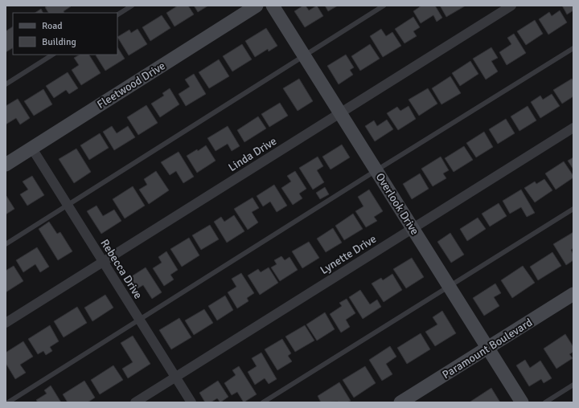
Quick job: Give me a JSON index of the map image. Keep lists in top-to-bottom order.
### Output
{
  "streets": {
    "street": [
      "Fleetwood Drive",
      "Linda Drive",
      "Overlook Drive",
      "Lynette Drive",
      "Rebecca Drive",
      "Paramount Boulevard"
    ]
  },
  "crossings": [
    ["Fleetwood Drive", "Rebecca Drive"],
    ["Linda Drive", "Overlook Drive"],
    ["Linda Drive", "Rebecca Drive"],
    ["Overlook Drive", "Lynette Drive"],
    ["Overlook Drive", "Paramount Boulevard"],
    ["Lynette Drive", "Rebecca Drive"]
  ],
  "legend": ["Road", "Building"]
}
